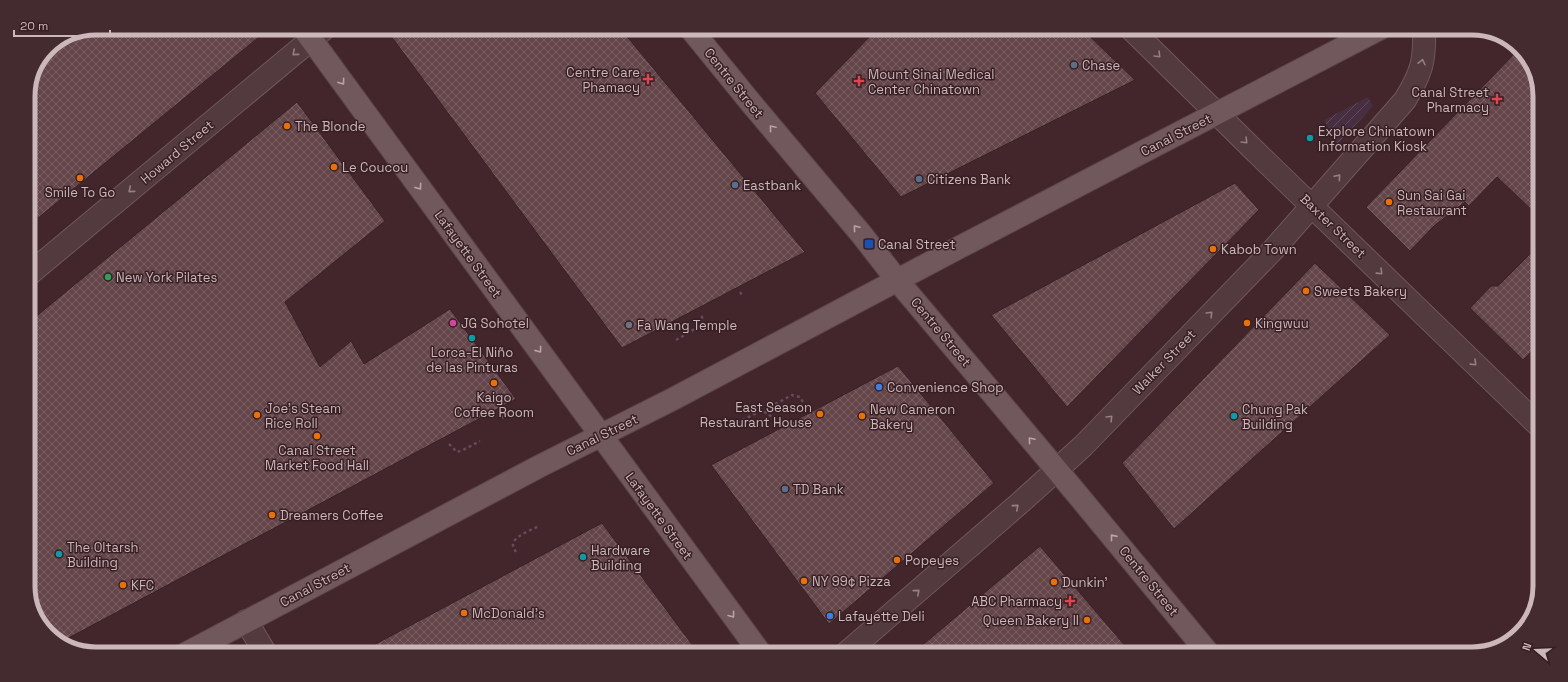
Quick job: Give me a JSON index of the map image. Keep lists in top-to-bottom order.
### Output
{
  "streets": {
    "main road": ["Centre Street", "Canal Street", "Lafayette Street"],
    "street": ["Howard Street", "Baxter Street", "Walker Street"]
  },
  "crossings": [
    ["Centre Street", "Canal Street"],
    ["Centre Street", "Walker Street"],
    ["Canal Street", "Baxter Street"],
    ["Canal Street", "Lafayette Street"],
    ["Baxter Street", "Walker Street"]
  ],
  "one_way": [
    "Centre Street",
    "Howard Street",
    "Baxter Street",
    "Lafayette Street",
    "Walker Street"
  ],
  "places": {
    "other": [
      "Chase",
      "The Blonde",
      "Explore Chinatown Information Kiosk",
      "Le Coucou",
      "Smile To Go",
      "Citizens Bank",
      "Eastbank",
      "Sun Sai Gai Restaurant",
      "Kabob Town",
      "New York Pilates",
      "Sweets Bakery",
      "JG Sohotel",
      "Kingwuu",
      "Fa Wang Temple",
      "Lorca-El Niño de las Pinturas",
      "Kaigo Coffee Room",
      "Convenience Shop",
      "East Season Restaurant House",
      "Joe's Steam Rice Roll",
      "New Cameron Bakery",
      "Chung Pak Building",
      "Canal Street Market Food Hall",
      "TD Bank",
      "Dreamers Coffee",
      "The Oltarsh Building",
      "Hardware Building",
      "Popeyes",
      "NY 99¢ Pizza",
      "Dunkin'",
      "KFC",
      "McDonald's",
      "Lafayette Deli",
      "Queen Bakery II"
    ],
    "health": [
      "Centre Care Phamacy",
      "Mount Sinai Medical Center Chinatown",
      "Canal Street Pharmacy",
      "ABC Pharmacy"
    ],
    "transit": ["Canal Street"]
  },
  "scale_bar": "20 m",
  "north": "left"
}
